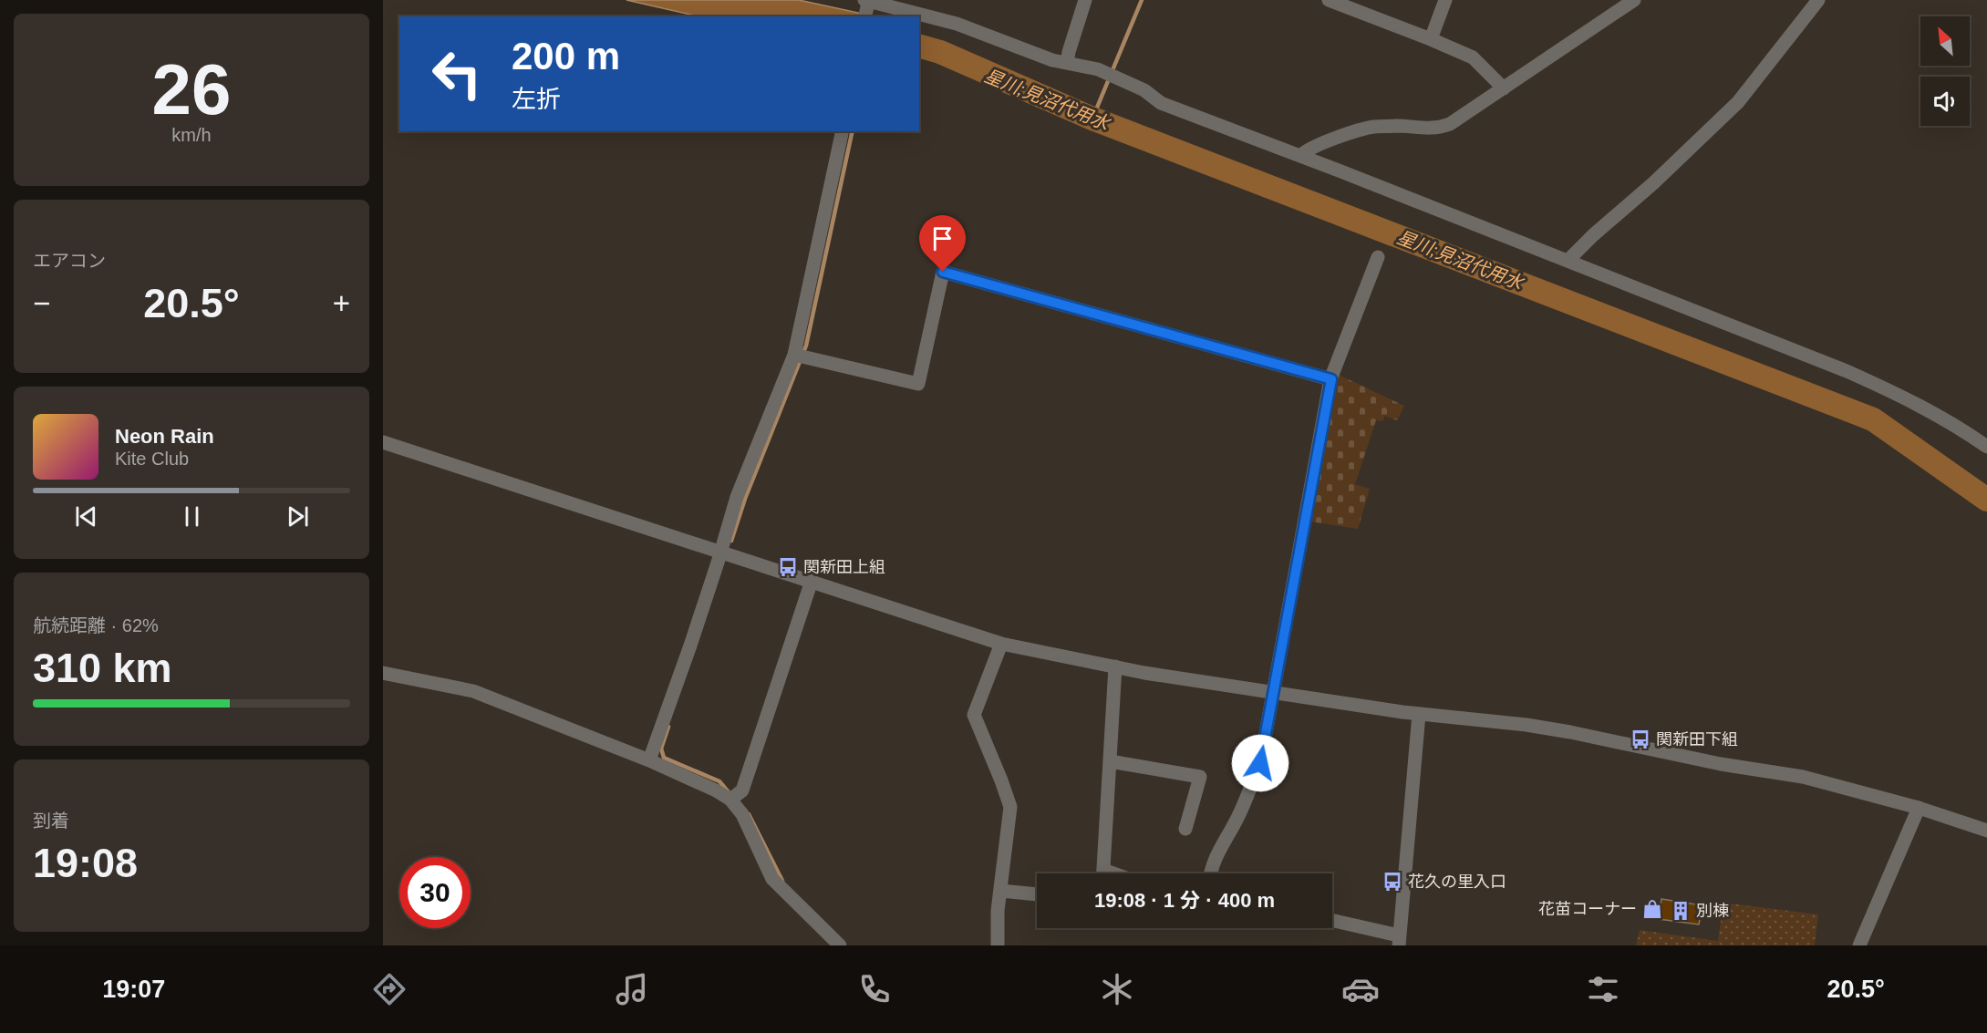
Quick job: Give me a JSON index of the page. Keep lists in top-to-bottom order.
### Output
{
  "water": ["星川;見沼代用水"],
  "places": {
    "bus stop": ["関新田上組", "関新田下組", "花久の里入口"],
    "shop": ["花苗コーナー"],
    "building": ["別棟"]
  },
  "north": "top left",
  "page": {
    "tile": [
      ["26", "km/h"],
      "エアコン",
      ["航続距離 · 62%", "310 km"],
      ["到着", "19:08"]
    ],
    "turn": ["200 m", "左折"],
    "heat": ["−", "20.5°", "+"],
    "song": ["Neon Rain", "Kite Club"],
    "limit": "30",
    "trip": "19:08 · 1 分 · 400 m",
    "tabs": ["19:07", "20.5°"]
  }
}
